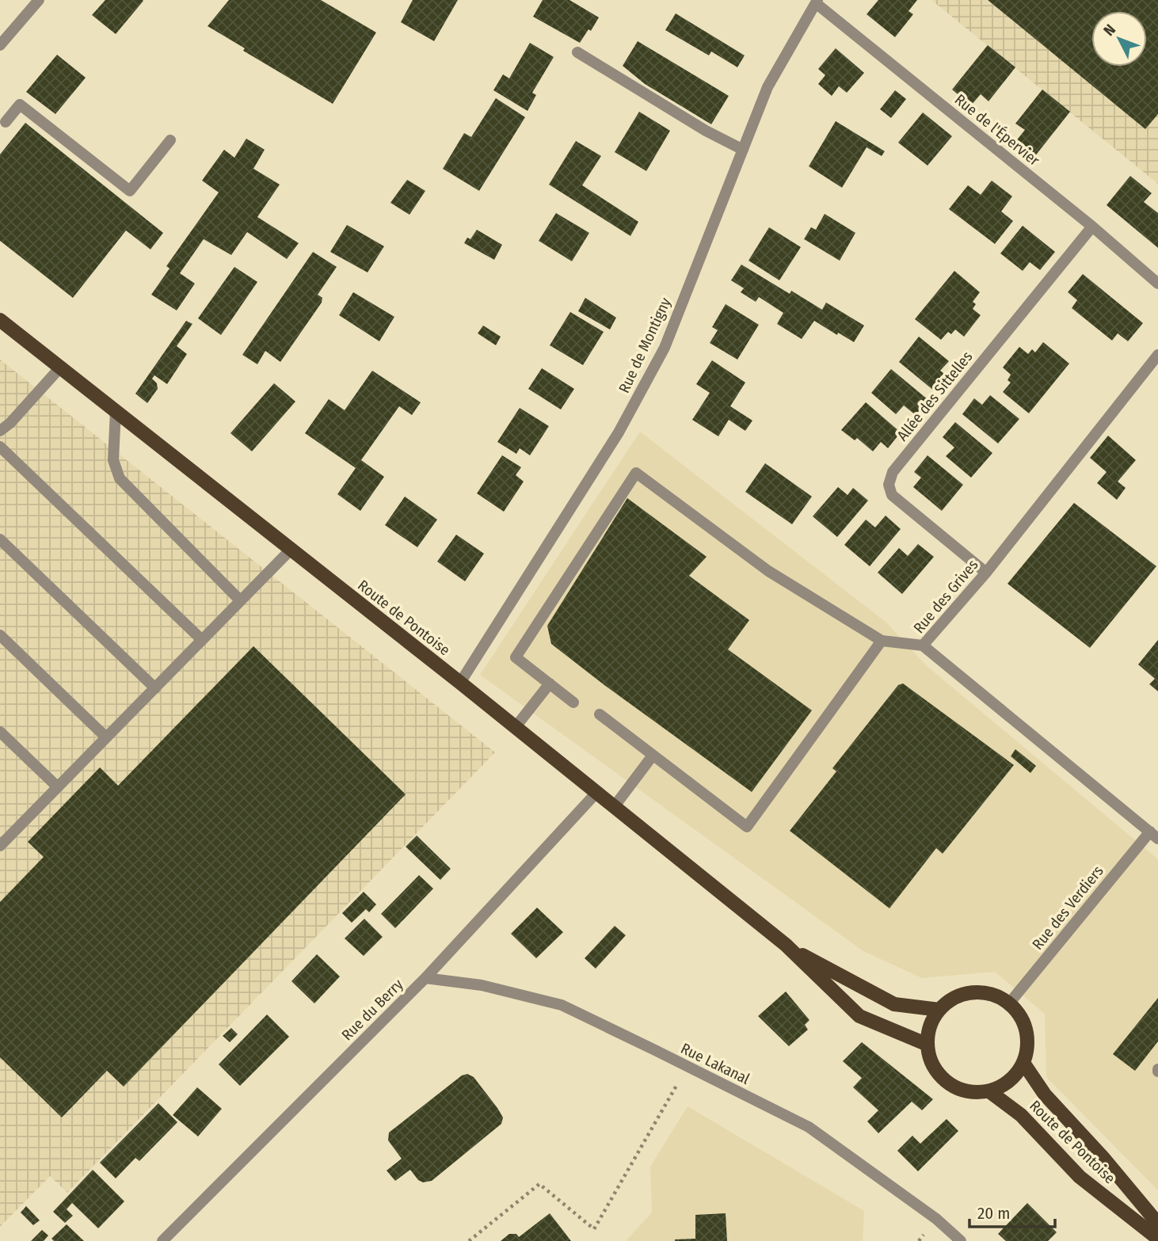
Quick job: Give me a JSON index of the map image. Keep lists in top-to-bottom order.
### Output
{
  "streets": {
    "main road": ["Route de Pontoise"],
    "street": [
      "Rue de l'Épervier",
      "Rue de Montigny",
      "Allée des Sittelles",
      "Rue des Grives",
      "Rue des Verdiers",
      "Rue du Berry",
      "Rue Lakanal"
    ]
  },
  "crossings": [
    ["Rue de l'Épervier", "Rue de Montigny"],
    ["Rue de l'Épervier", "Allée des Sittelles"],
    ["Rue de Montigny", "Route de Pontoise"],
    ["Allée des Sittelles", "Rue des Grives"],
    ["Rue des Grives", "Rue des Verdiers"],
    ["Route de Pontoise", "Rue des Verdiers"],
    ["Route de Pontoise", "Rue du Berry"],
    ["Rue du Berry", "Rue Lakanal"]
  ],
  "scale_bar": "20 m",
  "north": "top left"
}
